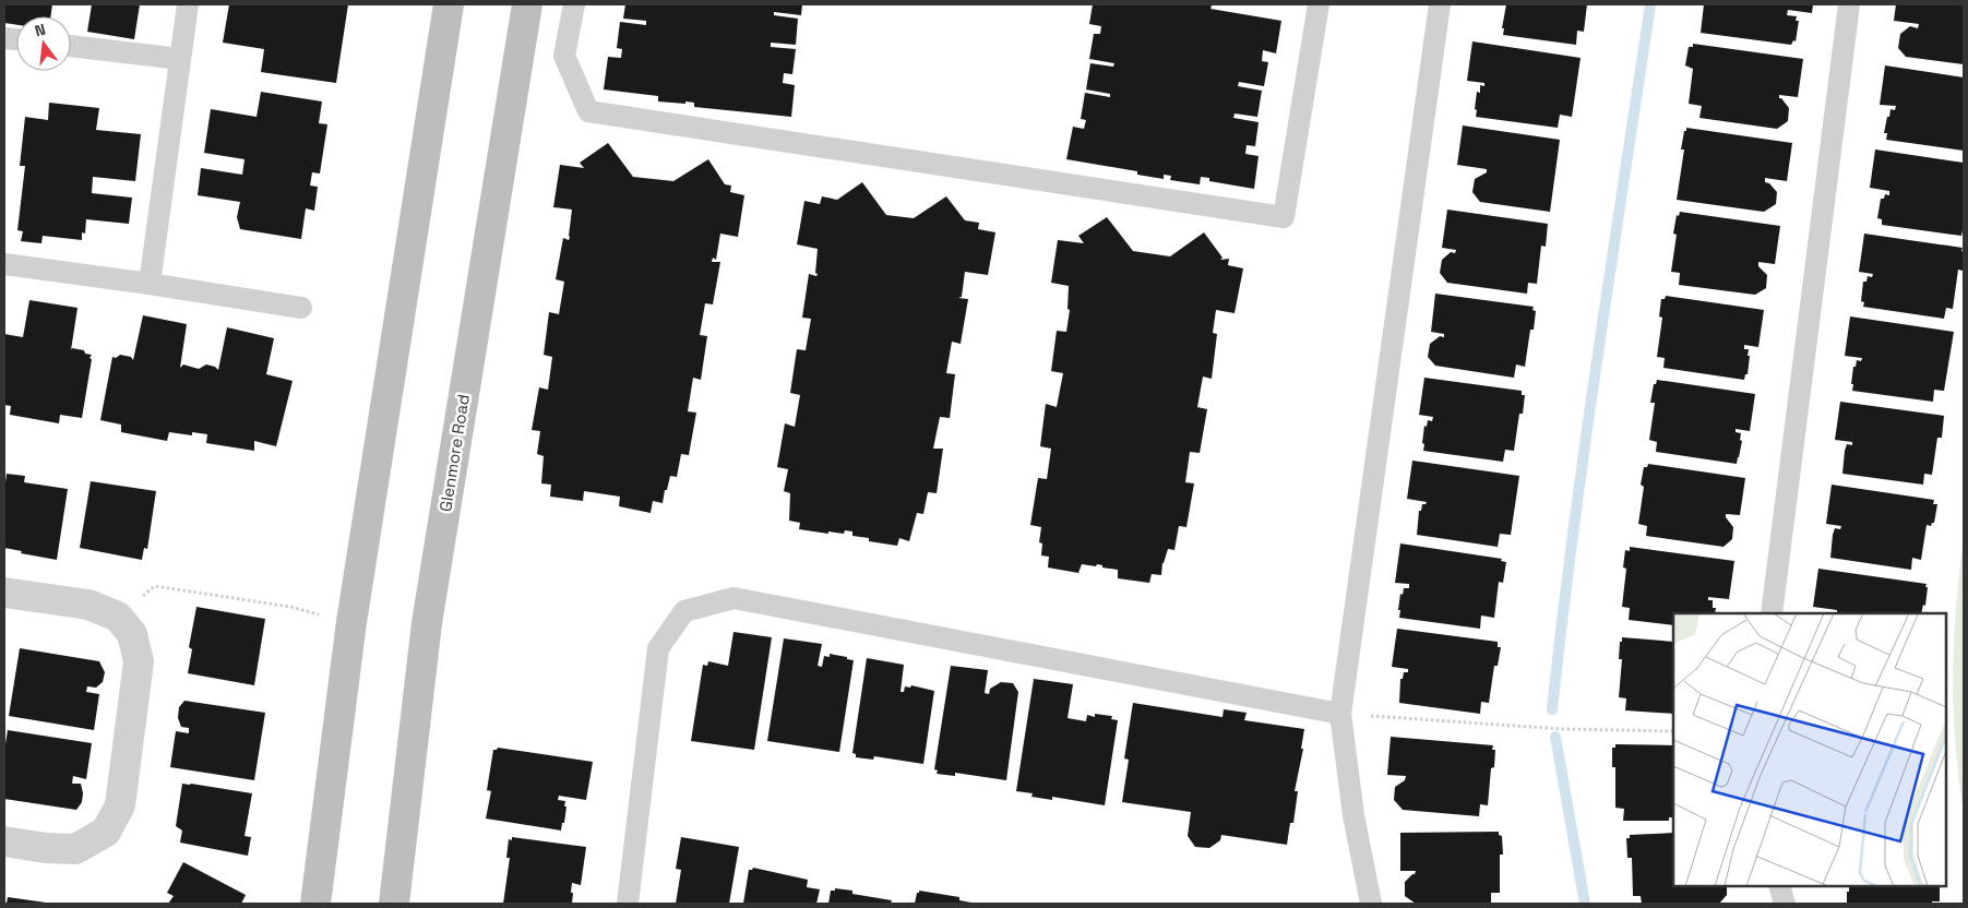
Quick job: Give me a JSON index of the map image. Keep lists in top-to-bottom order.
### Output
{
  "streets": {
    "main road": ["Glenmore Road"]
  },
  "north": "top"
}
